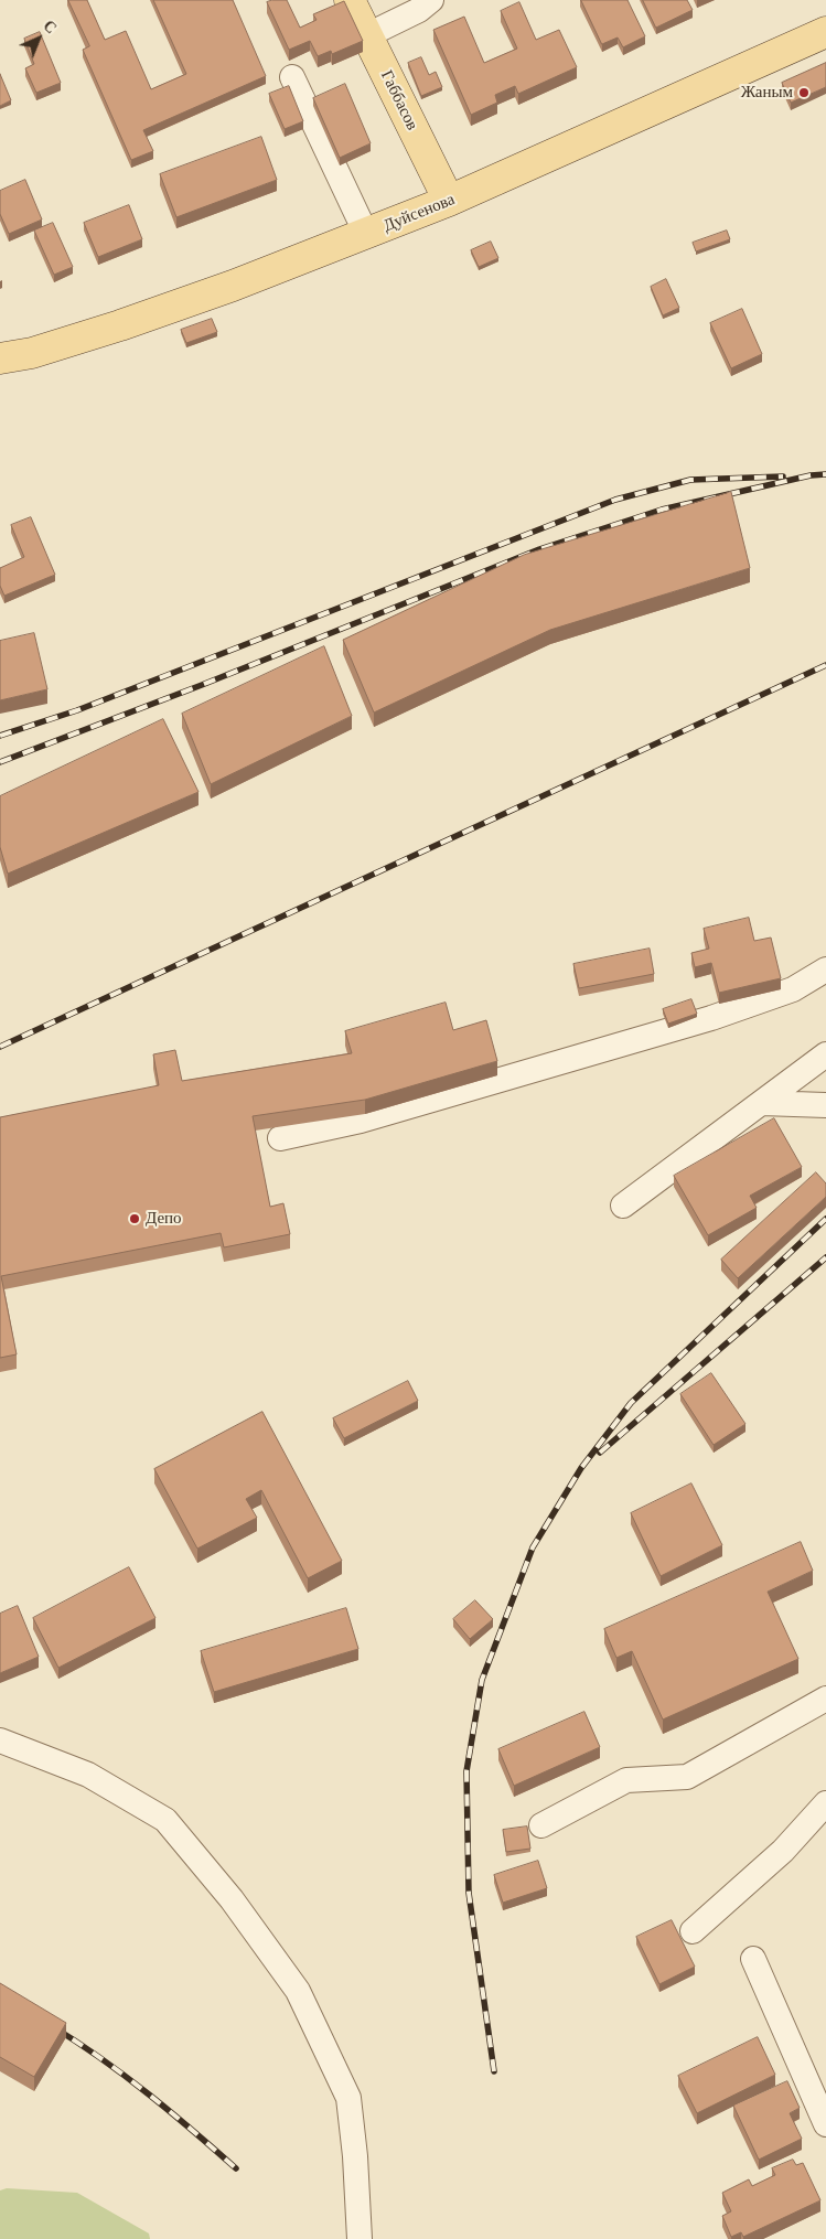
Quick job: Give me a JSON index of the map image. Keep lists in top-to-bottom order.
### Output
{
  "streets": {
    "main road": ["Габбасов", "Дуйсенова"]
  },
  "crossings": [
    ["Габбасов", "Дуйсенова"]
  ],
  "places": ["Жаным", "Депо"],
  "north": "top right"
}
